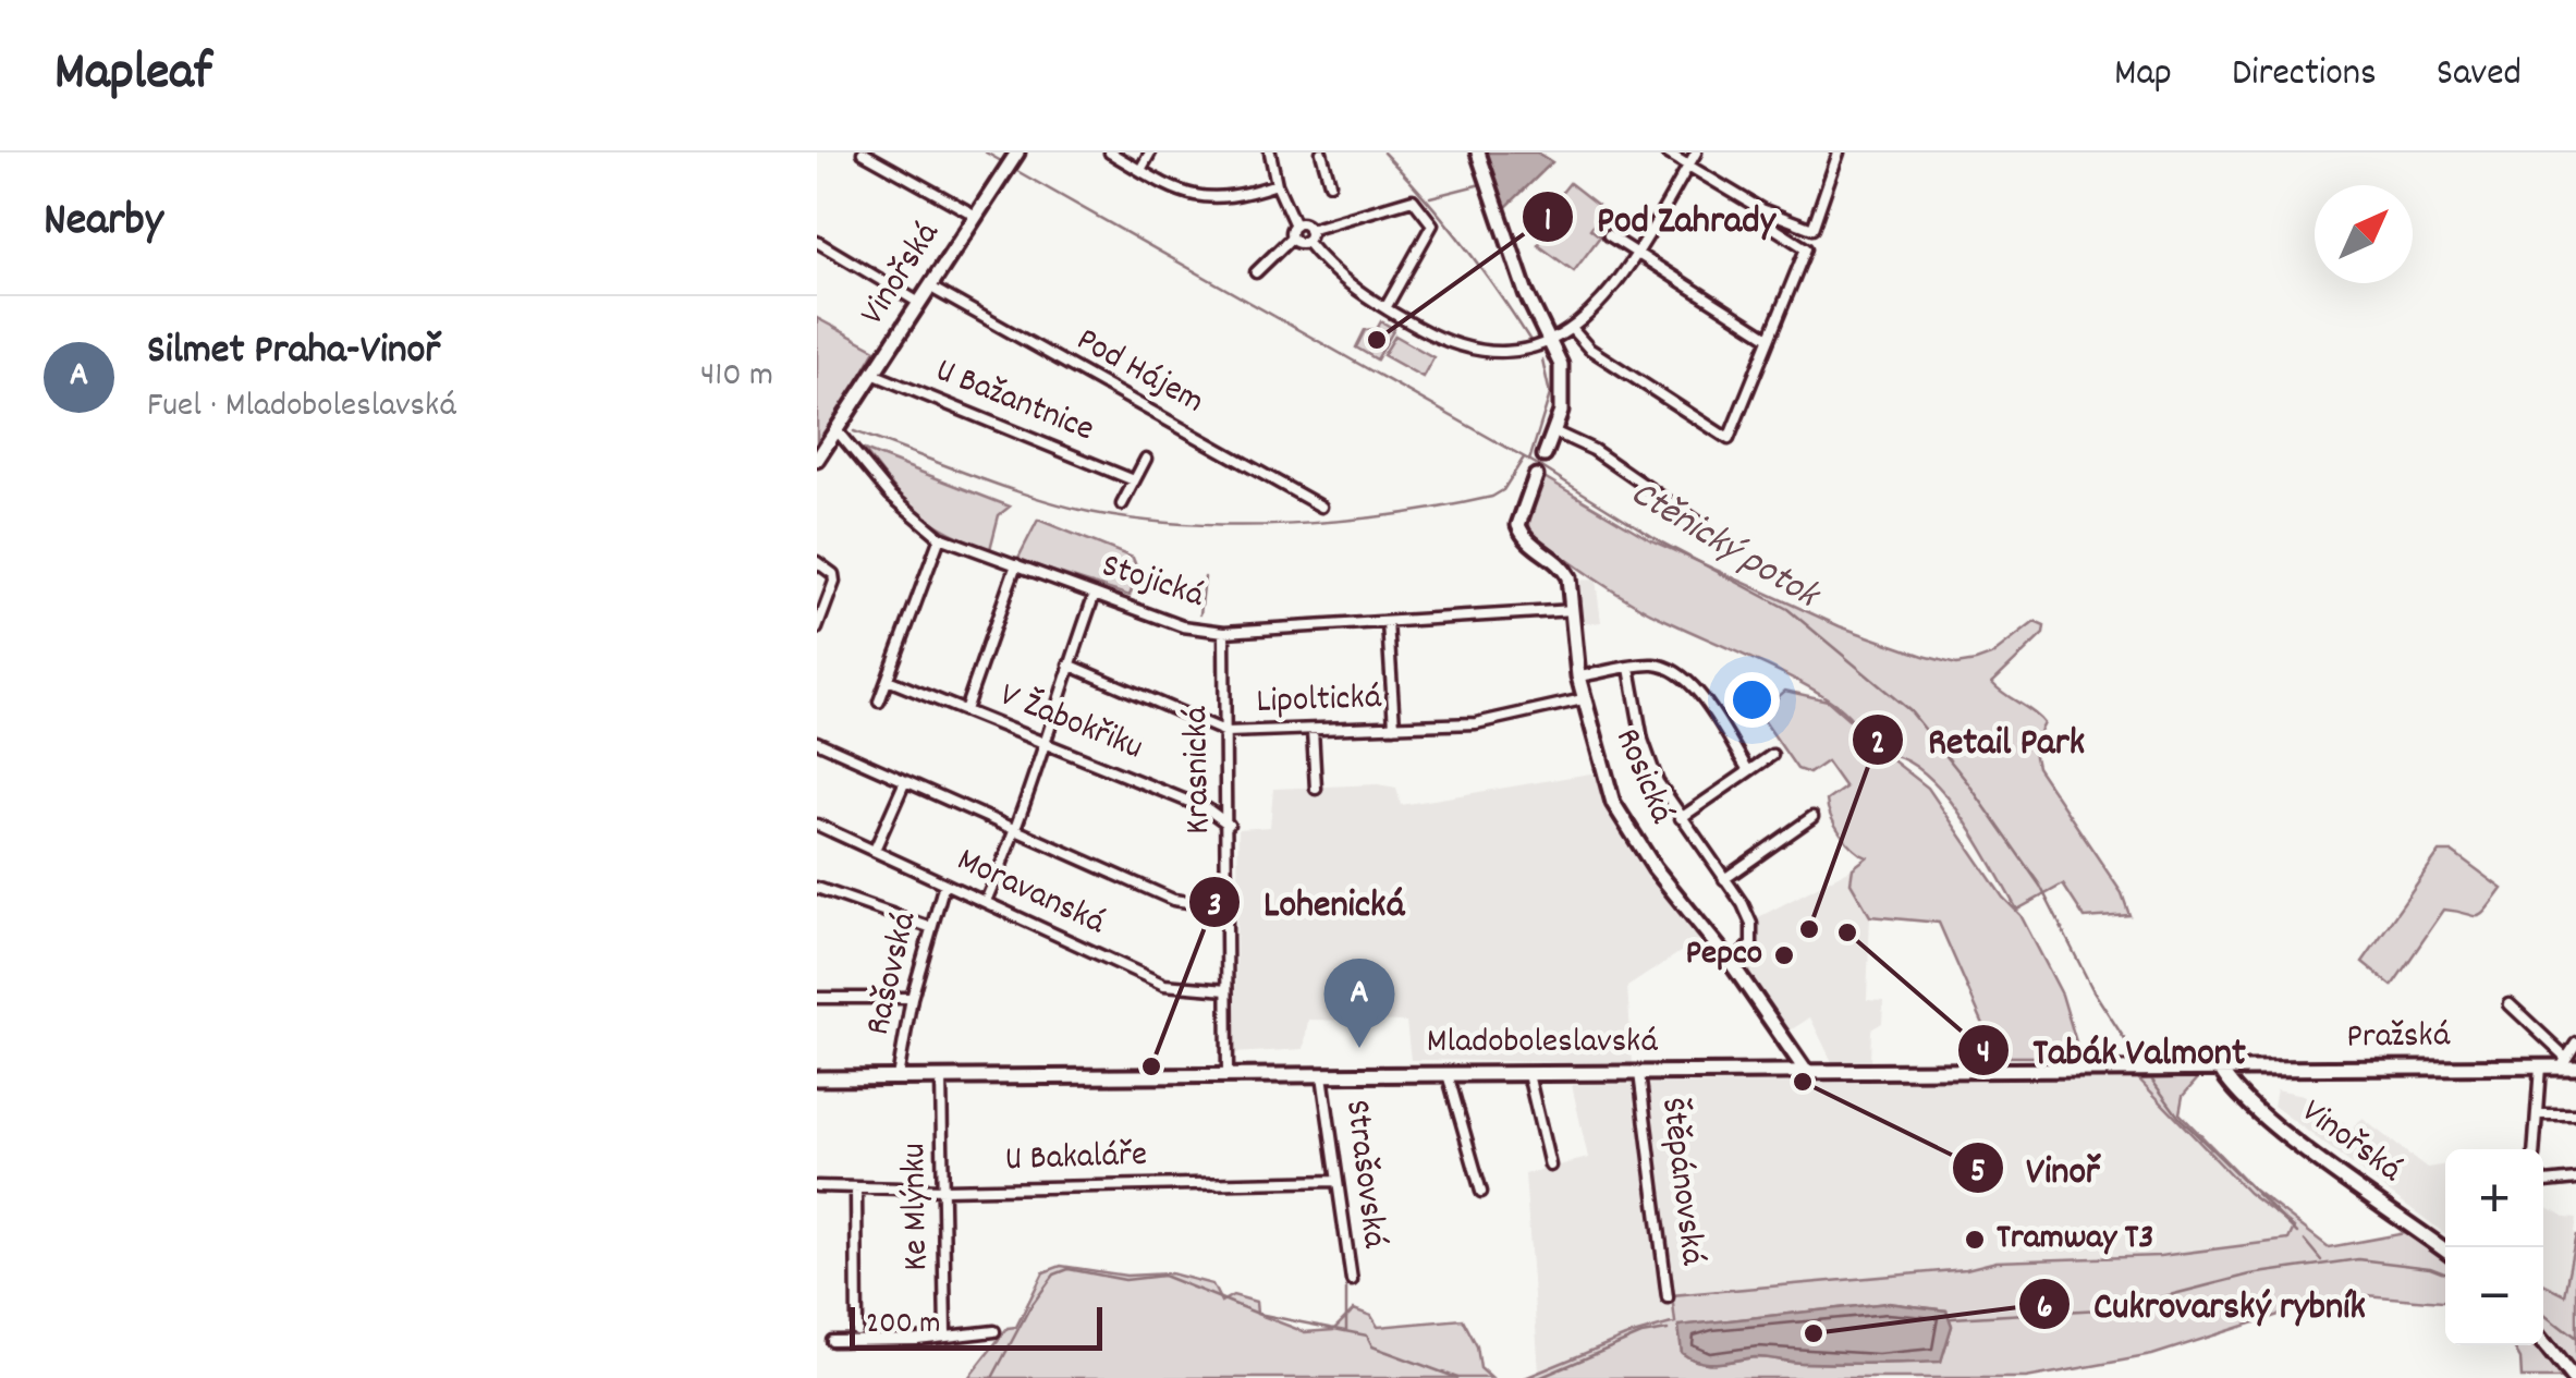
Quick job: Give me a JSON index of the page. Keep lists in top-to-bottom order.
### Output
{
  "streets": {
    "main road": [
      "Vinořská",
      "Rosická",
      "Pražská",
      "Mladoboleslavská"
    ],
    "street": [
      "Pod Hájem",
      "U Bažantnice",
      "Stojická",
      "Lipoltická",
      "V Žabokřiku",
      "Krasnická",
      "Moravanská",
      "Rašovská",
      "U Bakaláře",
      "Strašovská",
      "Štěpánovská",
      "Ke Mlýnku"
    ]
  },
  "crossings": [
    ["Vinořská", "Pod Hájem"],
    ["Vinořská", "U Bažantnice"],
    ["Vinořská", "Stojická"],
    ["Vinořská", "Pražská"],
    ["Stojická", "Krasnická"],
    ["Stojická", "Rosická"],
    ["Lipoltická", "Krasnická"],
    ["Lipoltická", "Rosická"],
    ["V Žabokřiku", "Krasnická"],
    ["Krasnická", "Moravanská"],
    ["Krasnická", "Mladoboleslavská"],
    ["Rosická", "Mladoboleslavská"],
    ["Moravanská", "Rašovská"],
    ["Rašovská", "Mladoboleslavská"],
    ["Pražská", "Mladoboleslavská"],
    ["Mladoboleslavská", "Strašovská"],
    ["Mladoboleslavská", "Štěpánovská"],
    ["Mladoboleslavská", "Ke Mlýnku"],
    ["U Bakaláře", "Strašovská"],
    ["U Bakaláře", "Ke Mlýnku"]
  ],
  "water": ["Ctěnický potok"],
  "places": [
    "Pod Zahrady",
    "Retail Park",
    "Tabák Valmont",
    "Pepco",
    "Lohenická",
    "Vinoř",
    "Tramway T3",
    "Cukrovarský rybník"
  ],
  "scale_bar": "200 m",
  "north": "top right",
  "page": {
    "header": "Mapleaf",
    "nav": ["Map", "Directions", "Saved"],
    "heading": "Nearby",
    "list": [
      {
        "mark": "A",
        "name": "Silmet Praha-Vinoř",
        "note": "Fuel · Mladoboleslavská",
        "value": "410 m"
      }
    ],
    "pins": "A",
    "map_buttons": ["+", "−"],
    "scale": "200 m"
  }
}
